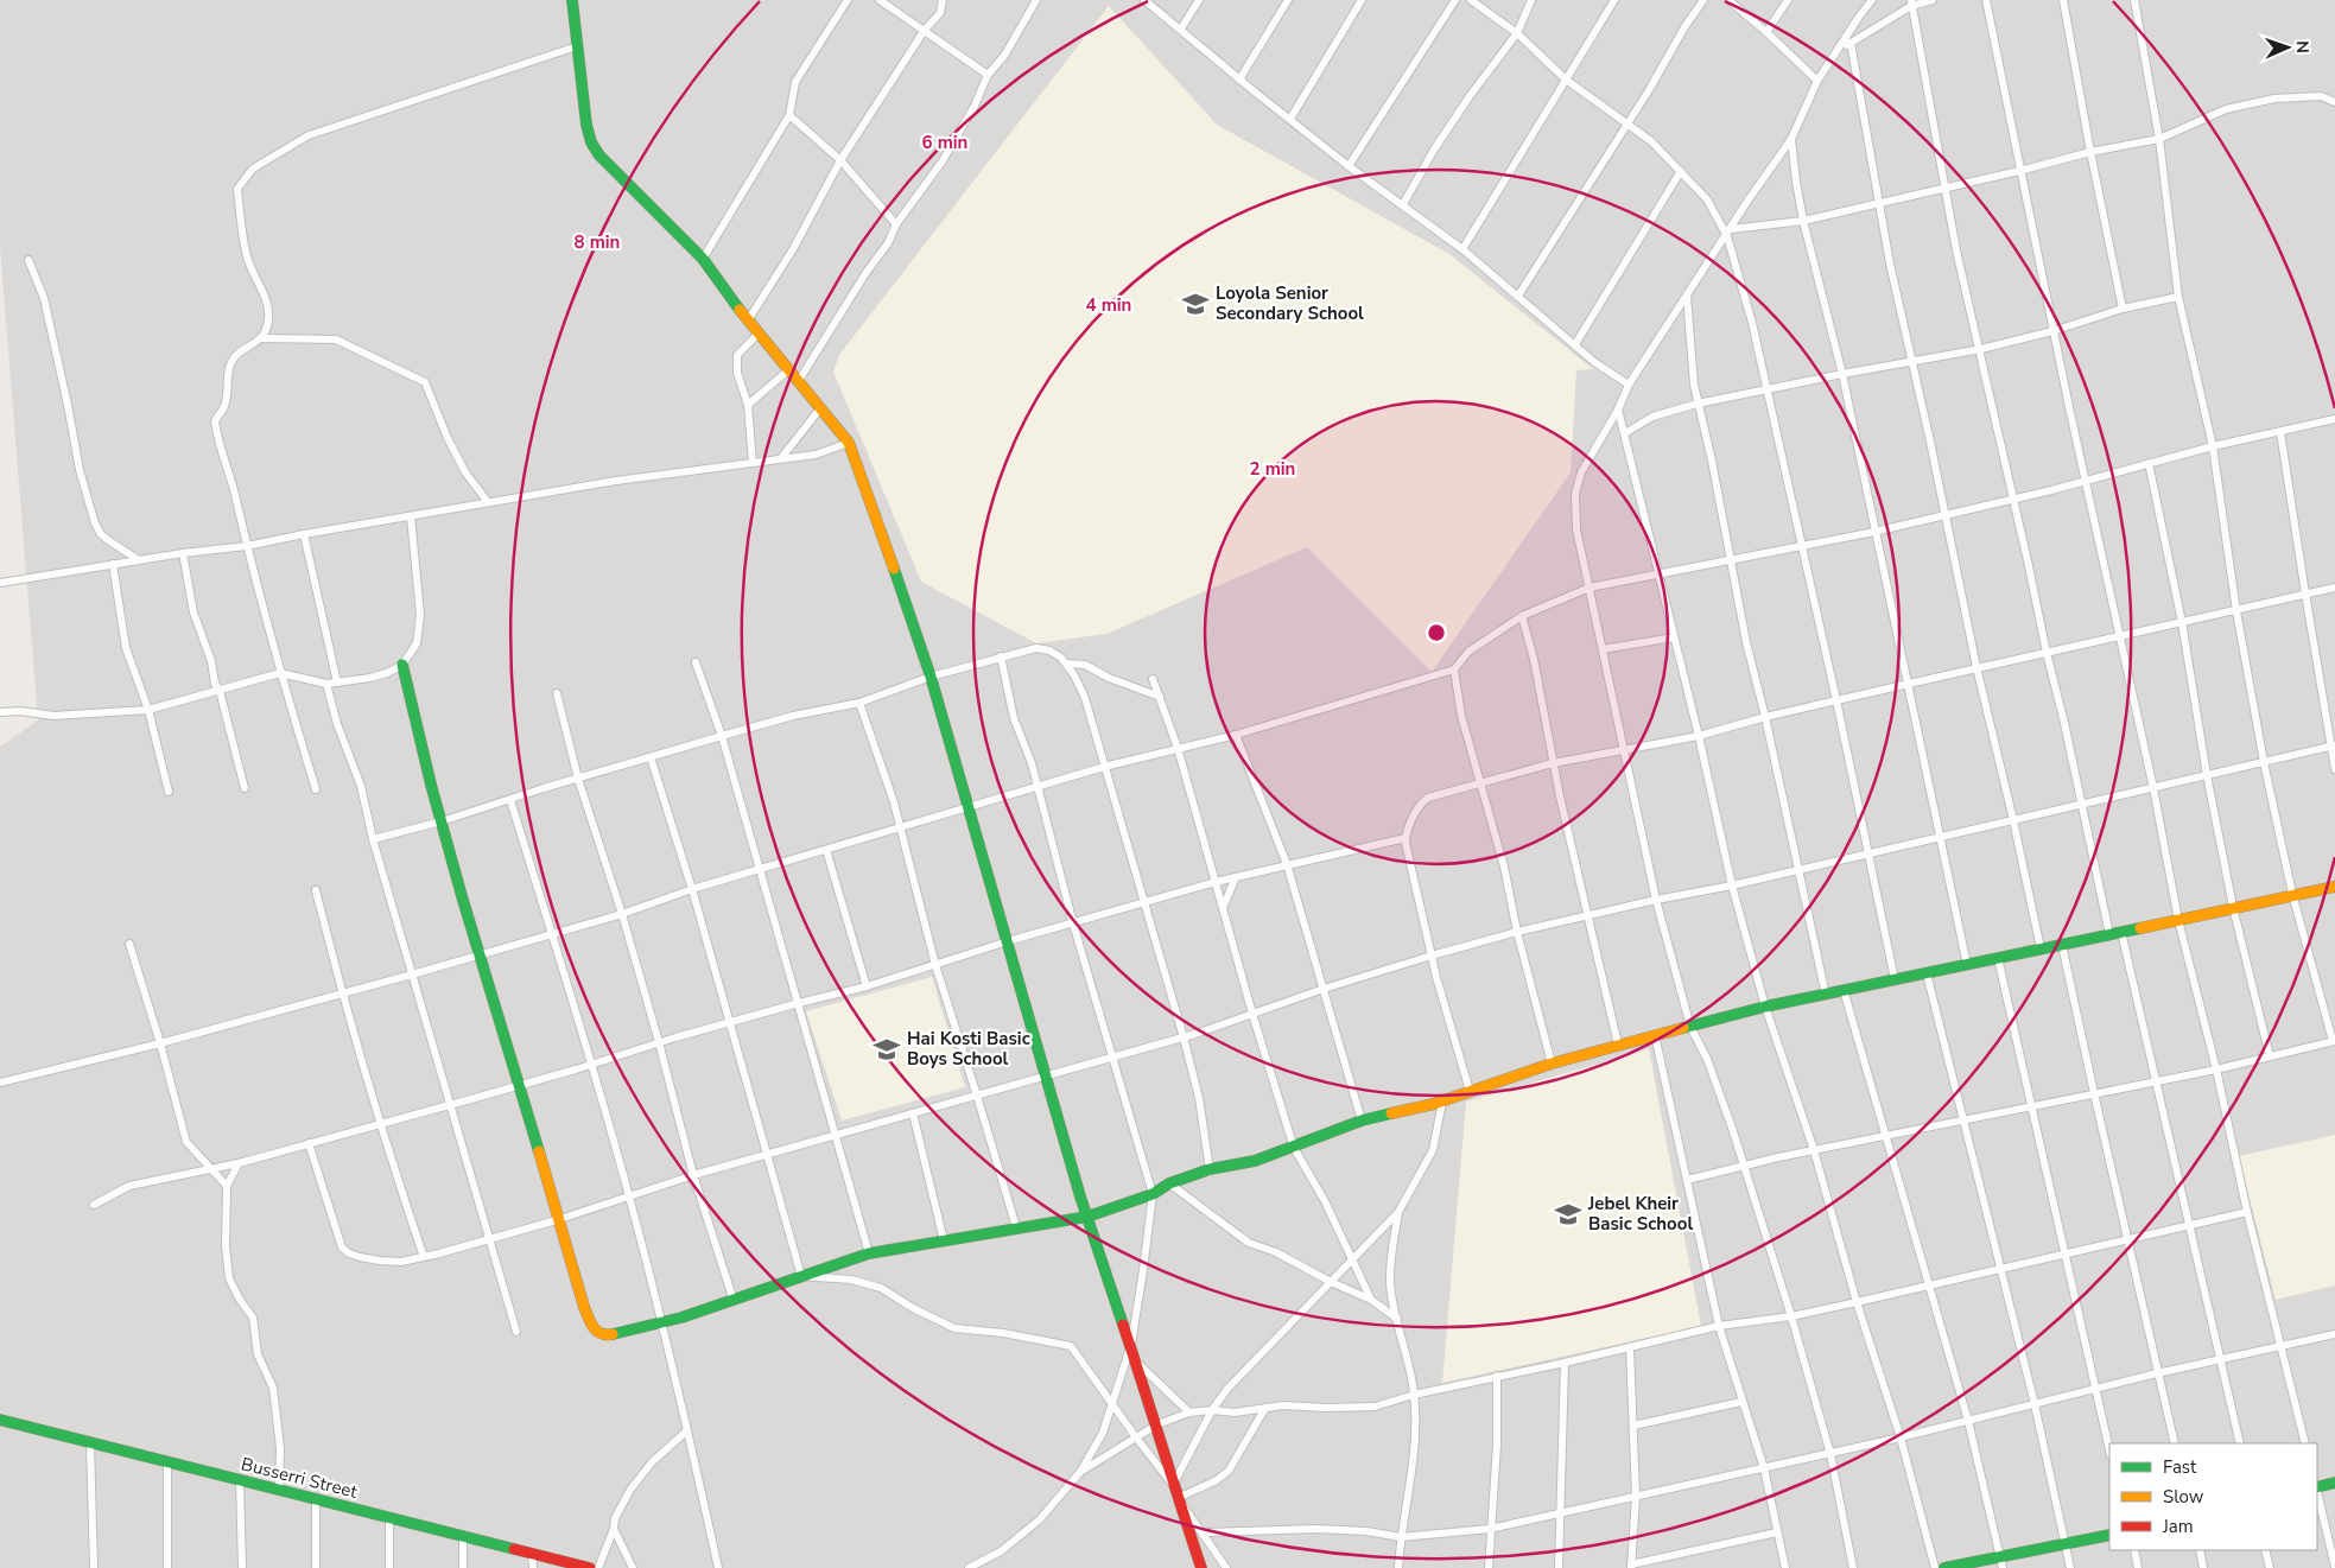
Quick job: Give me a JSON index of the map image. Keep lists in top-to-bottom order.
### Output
{
  "streets": {
    "street": ["Busserri Street"]
  },
  "places": {
    "school or university": ["Loyola Senior Secondary School", "Hai Kosti Basic Boys School", "Jebel Kheir Basic School"]
  },
  "legend": ["Fast", "Slow", "Jam"],
  "north": "right",
  "rings": [
    "6 min",
    "8 min",
    "4 min",
    "2 min"
  ]
}
